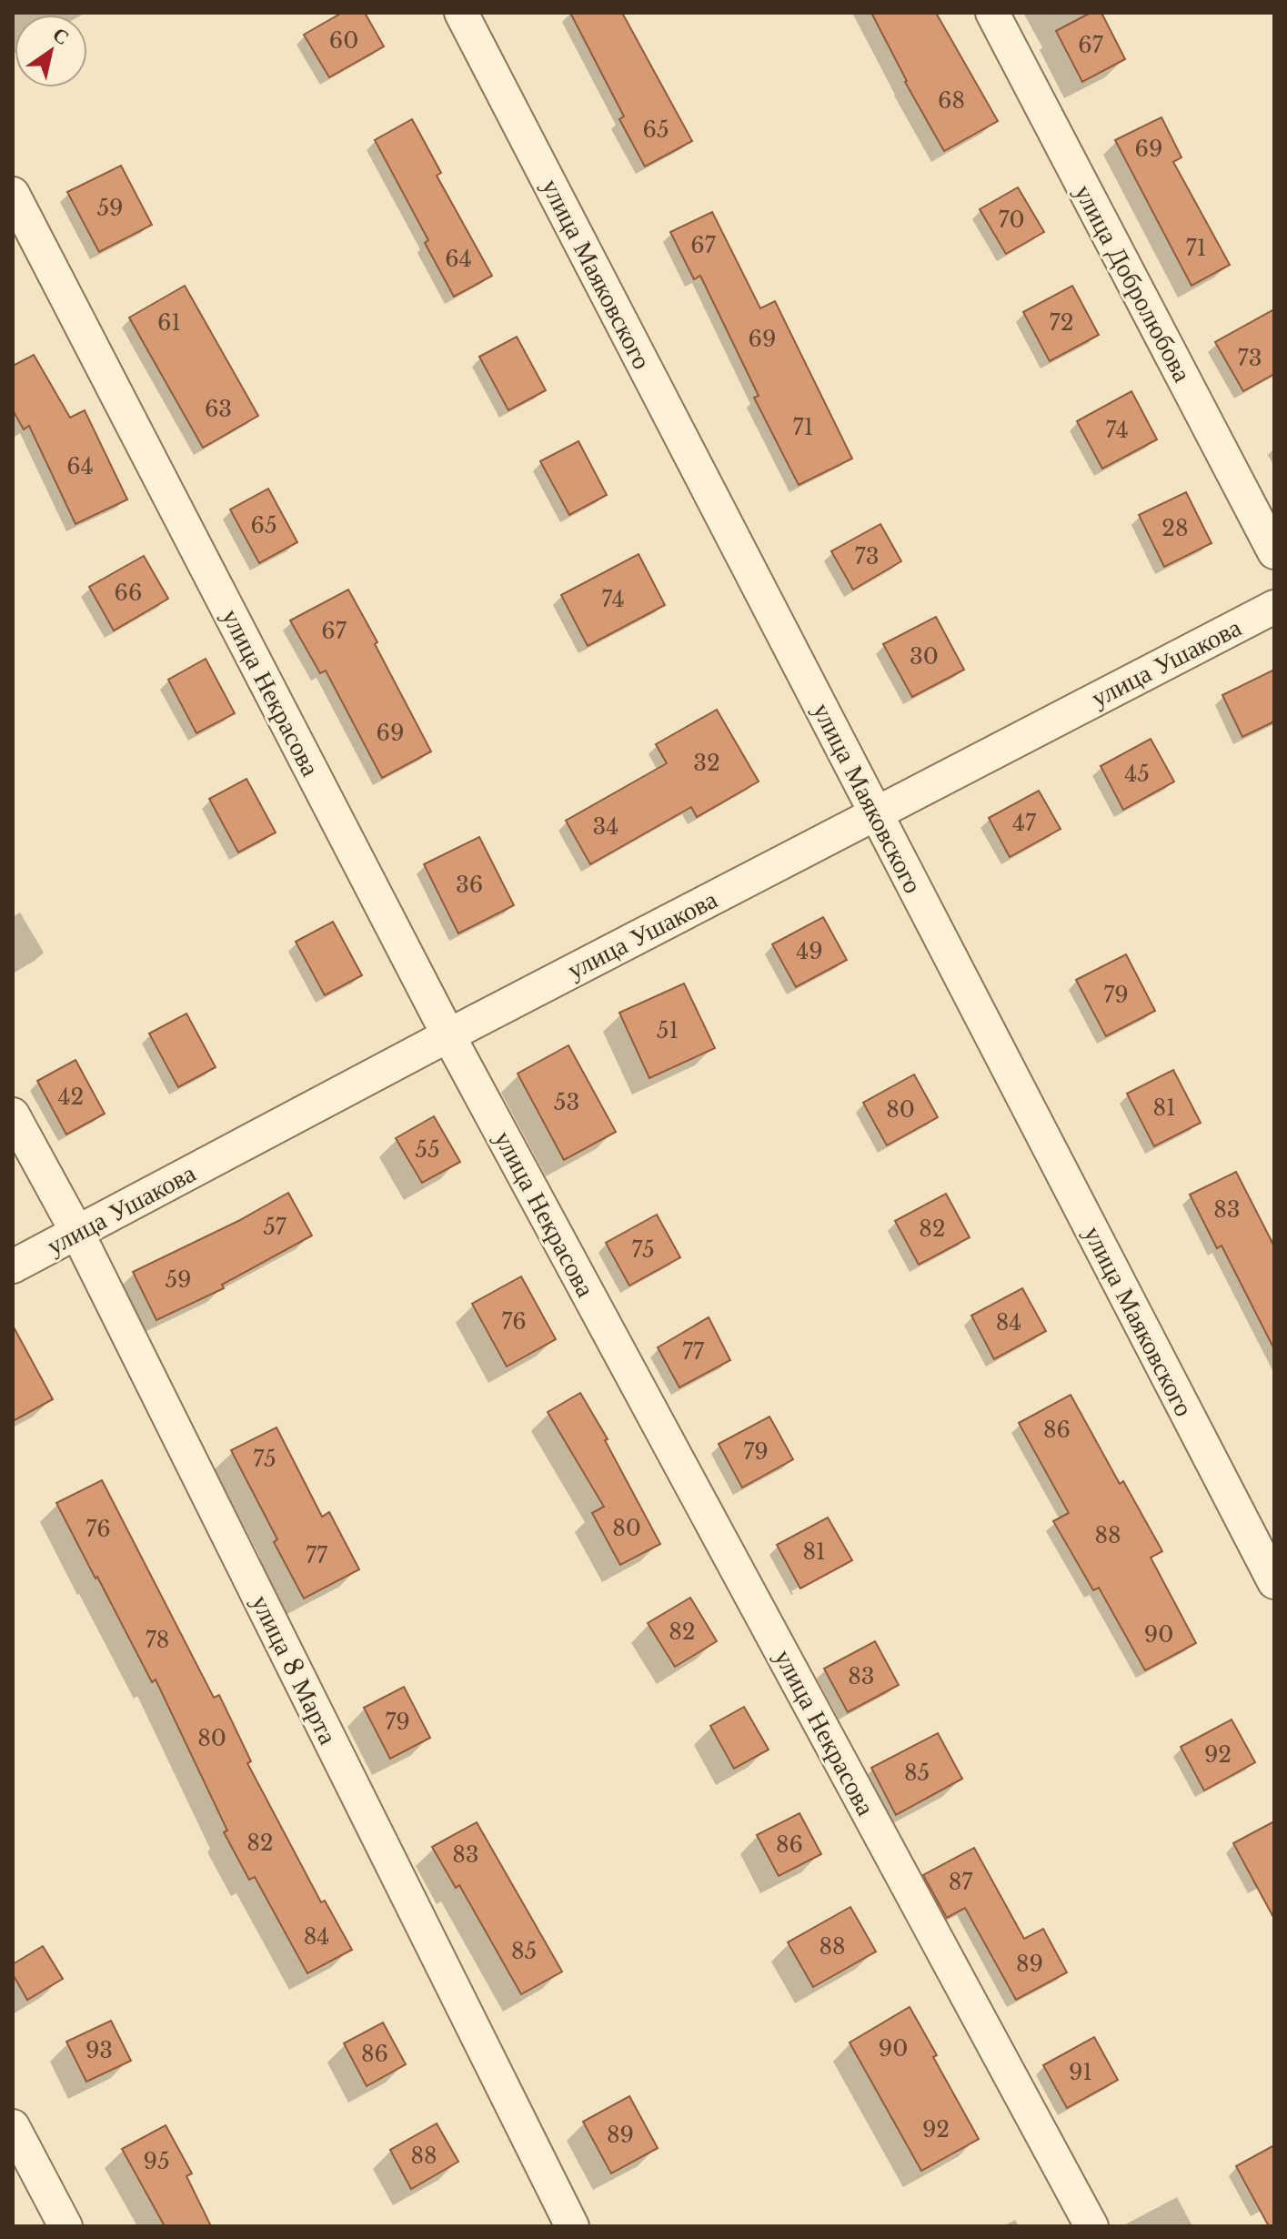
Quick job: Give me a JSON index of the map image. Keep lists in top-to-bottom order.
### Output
{
  "streets": {
    "street": [
      "улица Маяковского",
      "улица Добролюбова",
      "улица Ушакова",
      "улица Некрасова",
      "улица 8 Марта"
    ]
  },
  "crossings": [
    ["улица Маяковского", "улица Ушакова"],
    ["улица Ушакова", "улица Некрасова"],
    ["улица Ушакова", "улица 8 Марта"]
  ],
  "house_numbers": [
    "60",
    "67",
    "68",
    "65",
    "69",
    "59",
    "70",
    "67",
    "71",
    "64",
    "61",
    "72",
    "69",
    "73",
    "63",
    "71",
    "74",
    "64",
    "65",
    "28",
    "73",
    "66",
    "74",
    "67",
    "30",
    "69",
    "32",
    "45",
    "47",
    "34",
    "36",
    "49",
    "79",
    "51",
    "42",
    "53",
    "81",
    "80",
    "55",
    "83",
    "57",
    "82",
    "75",
    "59",
    "76",
    "84",
    "77",
    "86",
    "79",
    "75",
    "80",
    "76",
    "88",
    "81",
    "77",
    "82",
    "90",
    "78",
    "83",
    "79",
    "80",
    "92",
    "85",
    "82",
    "86",
    "83",
    "87",
    "84",
    "88",
    "85",
    "89",
    "90",
    "93",
    "86",
    "91",
    "92",
    "89",
    "88",
    "95"
  ],
  "north": "top right"
}
